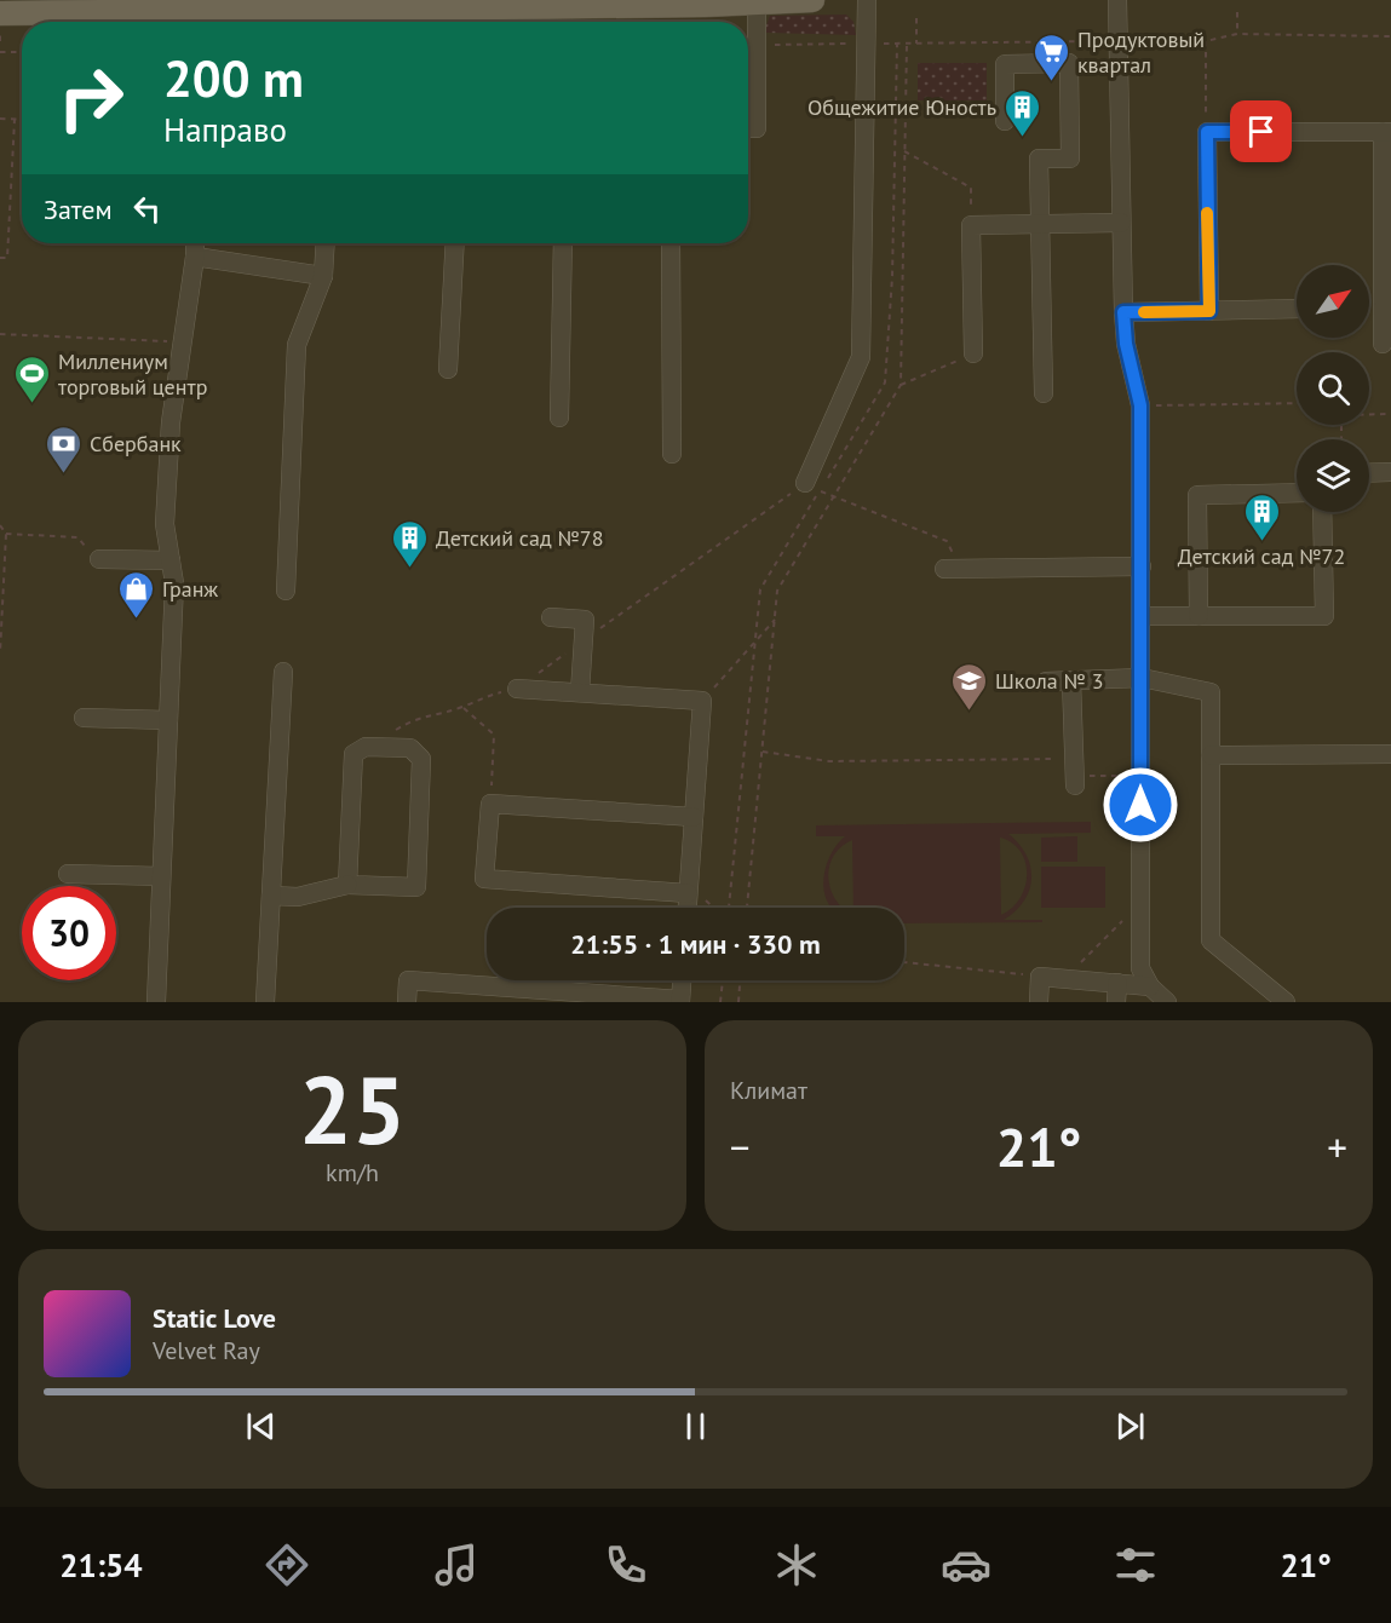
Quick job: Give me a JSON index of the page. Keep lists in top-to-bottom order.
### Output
{
  "places": {
    "supermarket": ["Продуктовый квартал"],
    "building": ["Общежитие Юность", "Детский сад №72", "Детский сад №78"],
    "sports": ["Миллениум торговый центр"],
    "bank": ["Сбербанк"],
    "shop": ["Гранж"],
    "school or university": ["Школа № 3"]
  },
  "north": "top right",
  "page": {
    "turn": ["200 m", "Направо"],
    "then": "Затем",
    "limit": "30",
    "trip": "21:55 · 1 мин · 330 m",
    "tile": [
      ["25", "km/h"],
      "Климат"
    ],
    "heat": ["−", "21°", "+"],
    "song": ["Static Love", "Velvet Ray"],
    "tabs": ["21:54", "21°"]
  }
}
